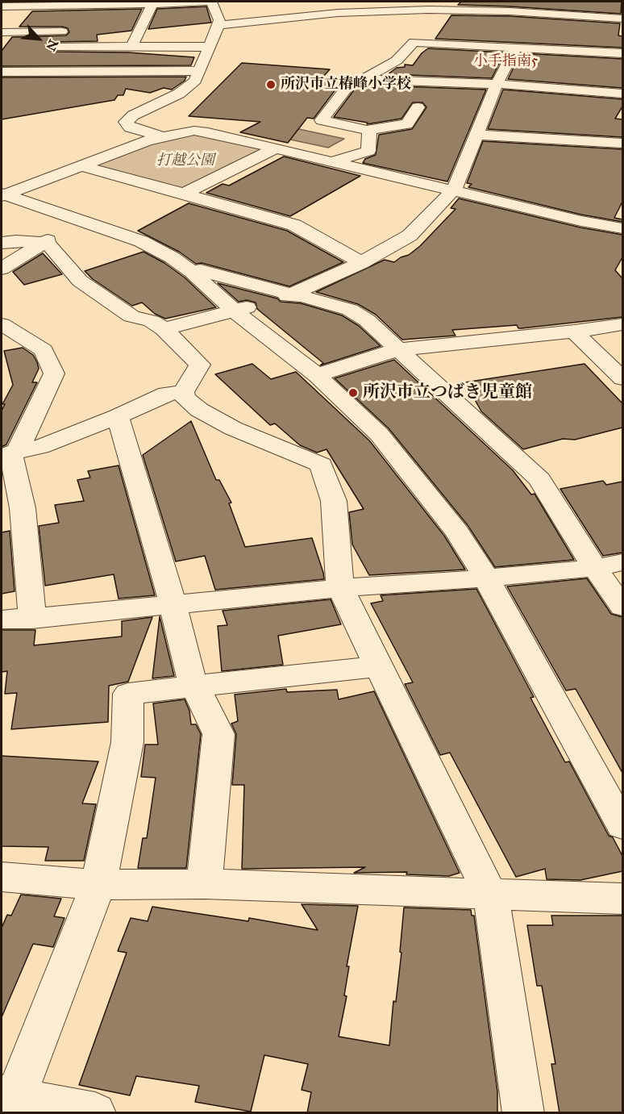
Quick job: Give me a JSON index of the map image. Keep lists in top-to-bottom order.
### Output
{
  "districts": ["小手指南5"],
  "parks": ["打越公園"],
  "places": ["所沢市立椿峰小学校", "所沢市立つばき児童館"],
  "north": "bottom right"
}
